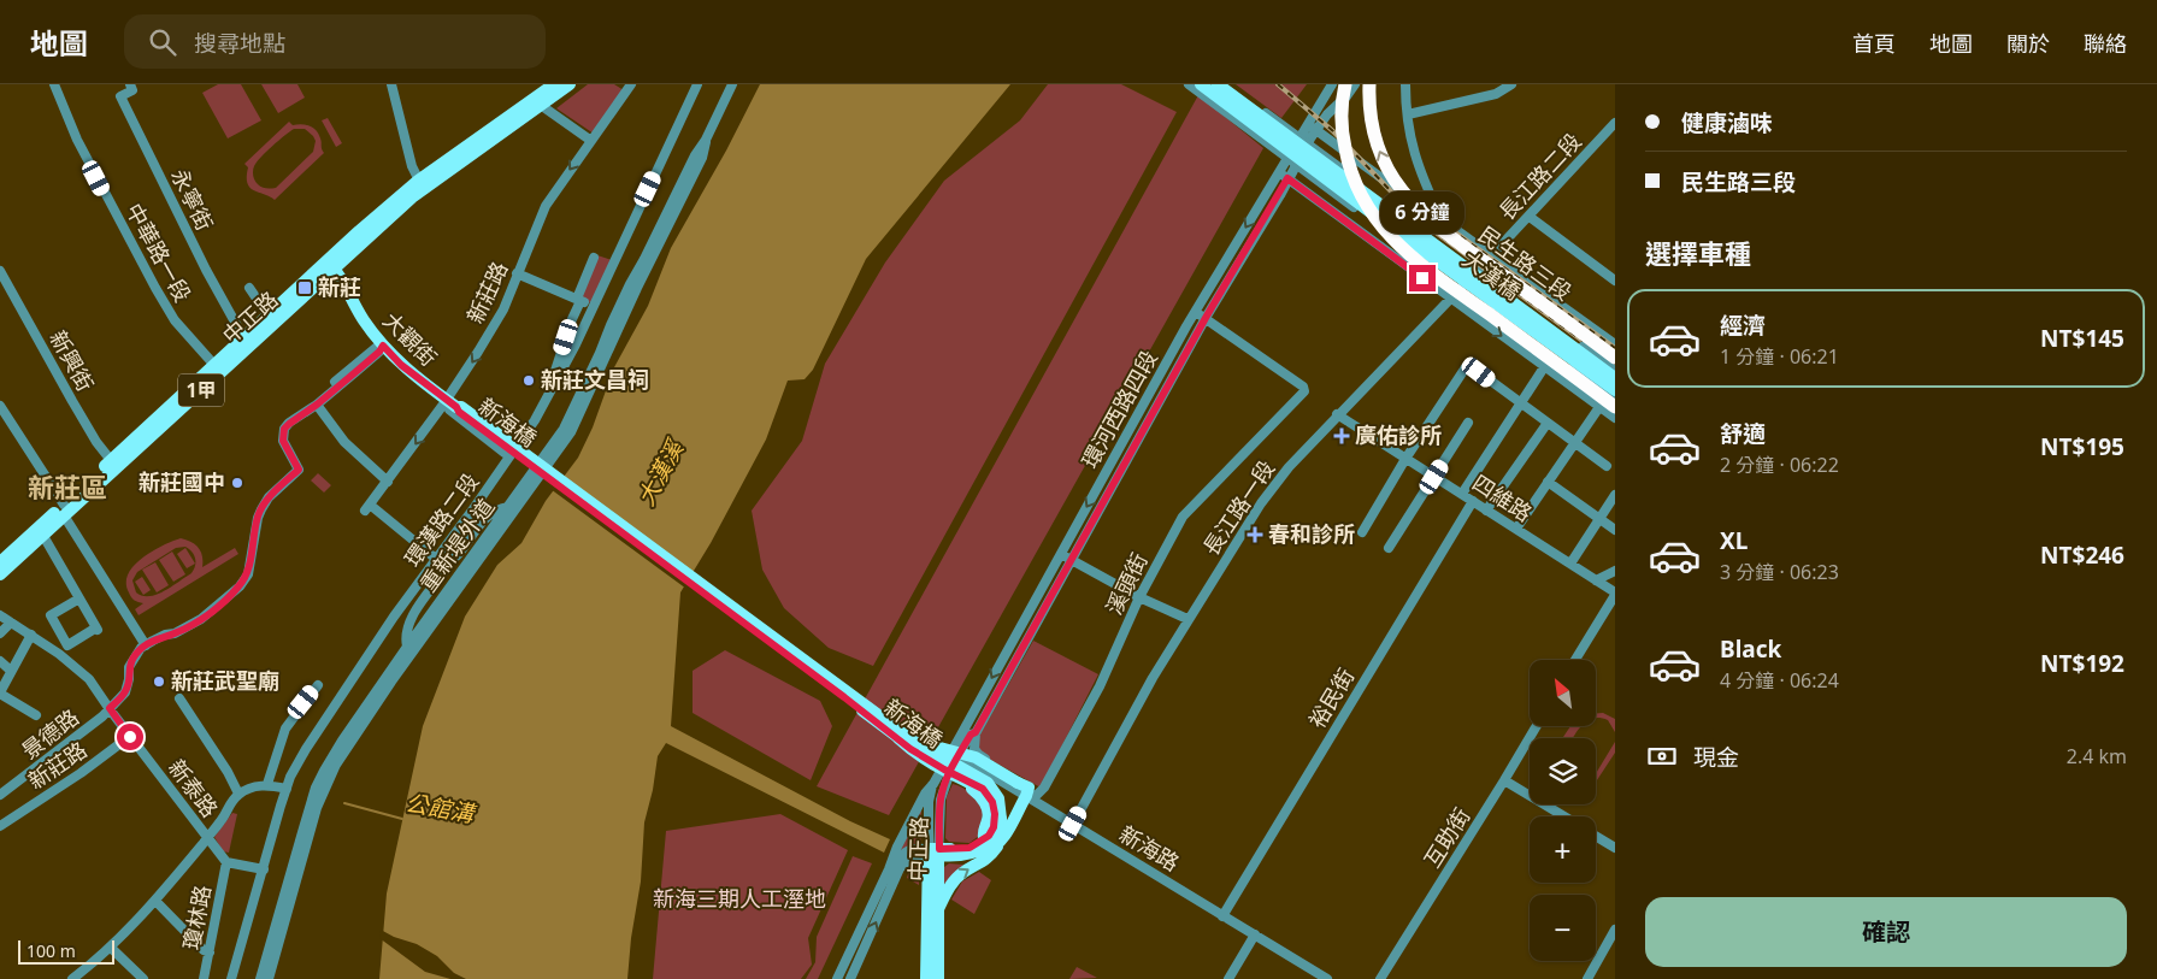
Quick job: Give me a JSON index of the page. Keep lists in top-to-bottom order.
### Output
{
  "streets": {
    "main road": [
      "大漢橋",
      "中正路",
      "大觀街",
      "1甲",
      "新海橋"
    ],
    "street": [
      "長江路二段",
      "永寧街",
      "中華路一段",
      "民生路三段",
      "新莊路",
      "新興街",
      "環河西路四段",
      "四維路",
      "長江路一段",
      "環漢路二段",
      "重新堤外道",
      "溪頭街",
      "裕民街",
      "景德路",
      "新泰路",
      "互助街",
      "新海路",
      "瓊林路"
    ]
  },
  "crossings": [
    ["長江路二段", "民生路三段"],
    ["長江路二段", "長江路一段"],
    ["永寧街", "中正路"],
    ["中華路一段", "中正路"],
    ["民生路三段", "環河西路四段"],
    ["民生路三段", "長江路一段"],
    ["新莊路", "大觀街"],
    ["新莊路", "新海橋"],
    ["新莊路", "環漢路二段"],
    ["新莊路", "新泰路"],
    ["中正路", "大觀街"],
    ["中正路", "新興街"],
    ["中正路", "環河西路四段"],
    ["中正路", "新海路"],
    ["大觀街", "新海橋"],
    ["環河西路四段", "溪頭街"],
    ["環河西路四段", "新海路"],
    ["四維路", "長江路一段"],
    ["四維路", "裕民街"],
    ["長江路一段", "新海路"],
    ["溪頭街", "新海路"],
    ["裕民街", "新海路"],
    ["景德路", "新泰路"],
    ["新泰路", "瓊林路"]
  ],
  "districts": ["新莊區"],
  "water": ["大漢溪", "公館溝"],
  "parks": ["新海三期人工溼地"],
  "places": {
    "transit": ["新莊"],
    "other": ["新莊文昌祠", "新莊國中", "新莊武聖廟"],
    "health": ["廣佑診所", "春和診所"]
  },
  "scale_bar": "100 m",
  "north": "top left",
  "page": {
    "header": "地圖",
    "search": "搜尋地點",
    "nav": [
      "首頁",
      "地圖",
      "關於",
      "聯絡"
    ],
    "banner": ["健康滷味", "民生路三段"],
    "bubble": "6 分鐘",
    "heading": "選擇車種",
    "list": [
      {
        "name": "經濟",
        "note": "1 分鐘 · 06:21",
        "value": "NT$145"
      },
      {
        "name": "舒適",
        "note": "2 分鐘 · 06:22",
        "value": "NT$195"
      },
      {
        "name": "XL",
        "note": "3 分鐘 · 06:23",
        "value": "NT$246"
      },
      {
        "name": "Black",
        "note": "4 分鐘 · 06:24",
        "value": "NT$192"
      }
    ],
    "map_buttons": ["+", "−"],
    "pay": ["現金", "2.4 km"],
    "buttons": "確認",
    "scale": "100 m"
  }
}
